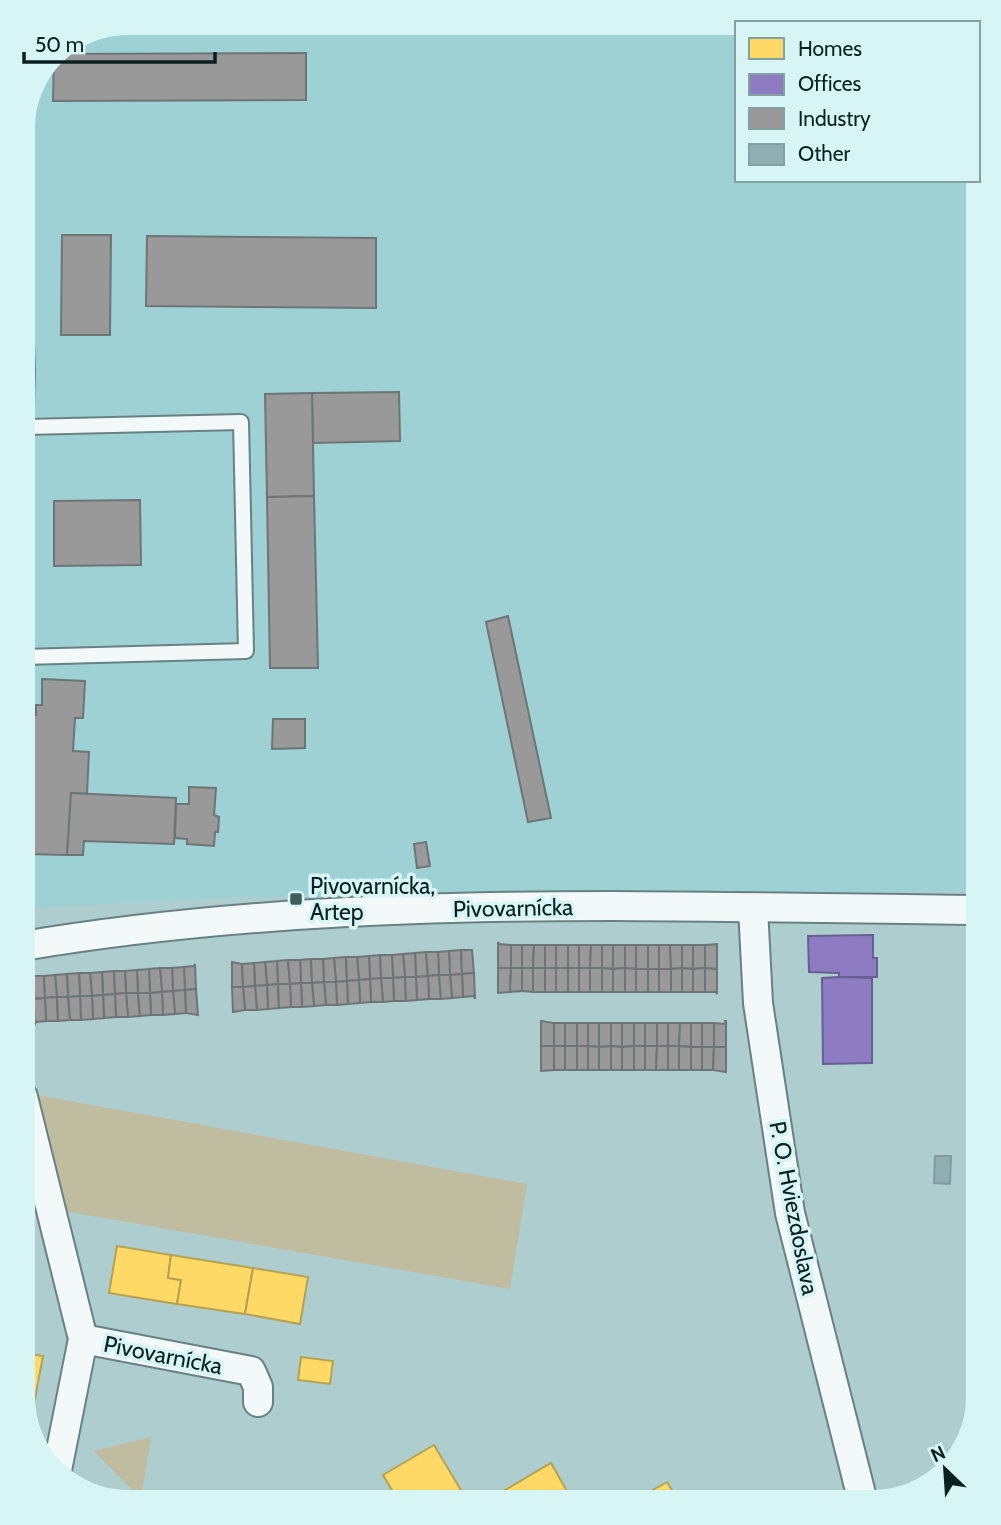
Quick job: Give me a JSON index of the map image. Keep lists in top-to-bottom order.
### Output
{
  "streets": {
    "street": ["Pivovarnícka", "P. O. Hviezdoslava"]
  },
  "crossings": [
    ["Pivovarnícka", "P. O. Hviezdoslava"]
  ],
  "places": {
    "transit": ["Pivovarnícka, Artep"]
  },
  "legend": [
    "Homes",
    "Offices",
    "Industry",
    "Other"
  ],
  "scale_bar": "50 m",
  "north": "top left"
}
